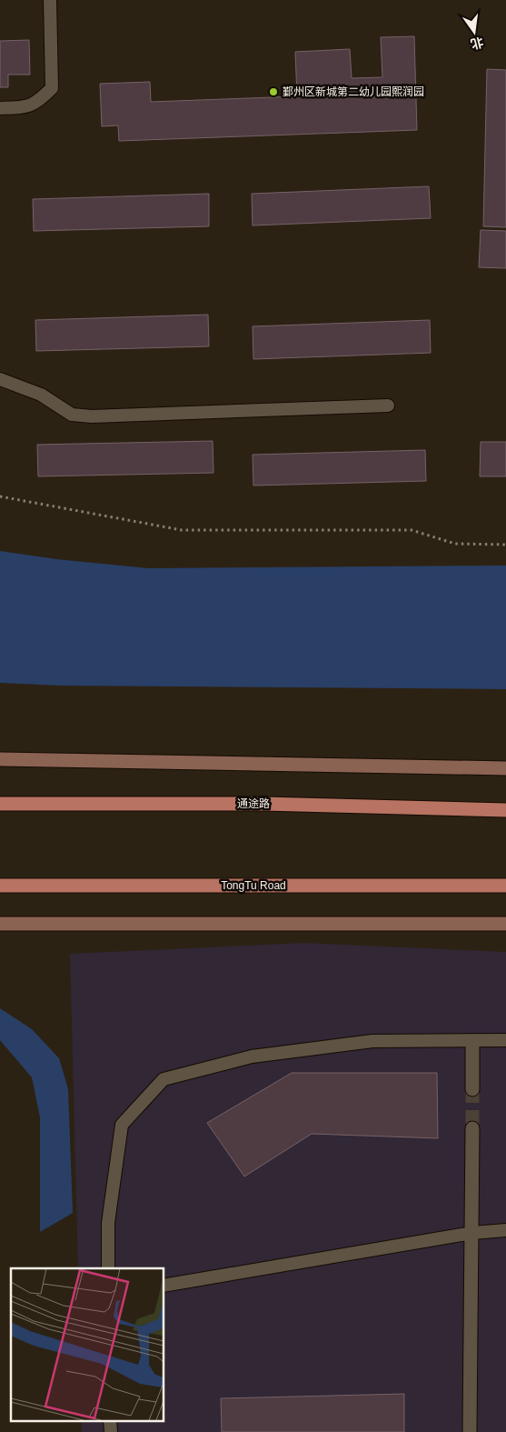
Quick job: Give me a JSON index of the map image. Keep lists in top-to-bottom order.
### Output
{
  "streets": {
    "main road": ["通途路", "TongTu Road"]
  },
  "places": ["鄞州区新城第二幼儿园熙润园"],
  "north": "bottom"
}
